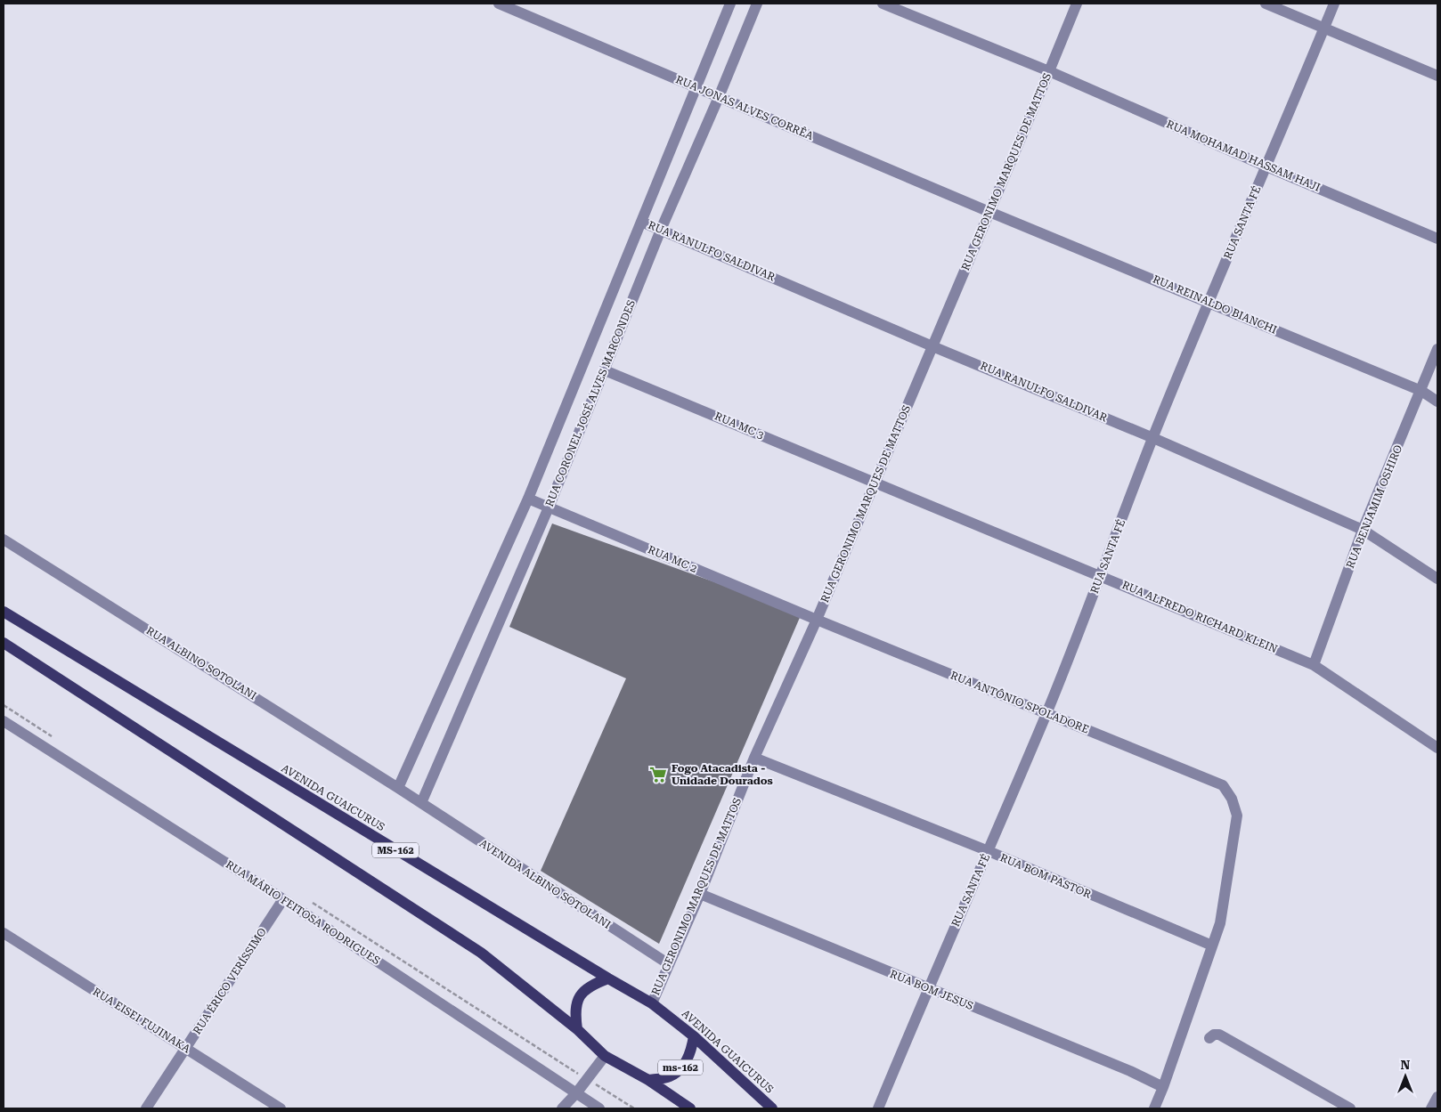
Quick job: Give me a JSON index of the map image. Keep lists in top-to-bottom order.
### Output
{
  "streets": {
    "main road": ["AVENIDA GUAICURUS", "MS-162", "ms-162"],
    "street": [
      "RUA JONAS ALVES CORRÊA",
      "RUA MOHAMAD HASSAM HAJI",
      "RUA GERONIMO MARQUES DE MATTOS",
      "RUA SANTA FÉ",
      "RUA RANULFO SALDIVAR",
      "RUA REINALDO BIANCHI",
      "RUA CORONEL JOSÉ ALVES MARCONDES",
      "RUA MC 3",
      "RUA BENJAMIM OSHIRO",
      "RUA MC 2",
      "RUA ALFREDO RICHARD KLEIN",
      "RUA ALBINO SOTOLANI",
      "RUA ANTÔNIO SPOLADORE",
      "RUA BOM PASTOR",
      "AVENIDA ALBINO SOTOLANI",
      "RUA MÁRIO FEITOSA RODRIGUES",
      "RUA ÉRICO VERÍSSIMO",
      "RUA BOM JESUS",
      "RUA EISEI FUJINAKA"
    ]
  },
  "crossings": [
    ["RUA JONAS ALVES CORRÊA", "RUA GERONIMO MARQUES DE MATTOS"],
    ["RUA JONAS ALVES CORRÊA", "RUA REINALDO BIANCHI"],
    ["RUA JONAS ALVES CORRÊA", "RUA CORONEL JOSÉ ALVES MARCONDES"],
    ["RUA MOHAMAD HASSAM HAJI", "RUA GERONIMO MARQUES DE MATTOS"],
    ["RUA MOHAMAD HASSAM HAJI", "RUA SANTA FÉ"],
    ["RUA GERONIMO MARQUES DE MATTOS", "RUA RANULFO SALDIVAR"],
    ["RUA GERONIMO MARQUES DE MATTOS", "RUA REINALDO BIANCHI"],
    ["RUA GERONIMO MARQUES DE MATTOS", "RUA MC 3"],
    ["RUA GERONIMO MARQUES DE MATTOS", "RUA MC 2"],
    ["RUA GERONIMO MARQUES DE MATTOS", "RUA ALFREDO RICHARD KLEIN"],
    ["RUA GERONIMO MARQUES DE MATTOS", "RUA ANTÔNIO SPOLADORE"],
    ["RUA GERONIMO MARQUES DE MATTOS", "AVENIDA GUAICURUS"],
    ["RUA GERONIMO MARQUES DE MATTOS", "RUA BOM PASTOR"],
    ["RUA GERONIMO MARQUES DE MATTOS", "AVENIDA ALBINO SOTOLANI"],
    ["RUA GERONIMO MARQUES DE MATTOS", "RUA BOM JESUS"],
    ["RUA SANTA FÉ", "RUA RANULFO SALDIVAR"],
    ["RUA SANTA FÉ", "RUA REINALDO BIANCHI"],
    ["RUA SANTA FÉ", "RUA ALFREDO RICHARD KLEIN"],
    ["RUA SANTA FÉ", "RUA ANTÔNIO SPOLADORE"],
    ["RUA SANTA FÉ", "RUA BOM PASTOR"],
    ["RUA SANTA FÉ", "RUA BOM JESUS"],
    ["RUA RANULFO SALDIVAR", "RUA CORONEL JOSÉ ALVES MARCONDES"],
    ["RUA RANULFO SALDIVAR", "RUA BENJAMIM OSHIRO"],
    ["RUA REINALDO BIANCHI", "RUA BENJAMIM OSHIRO"],
    ["RUA CORONEL JOSÉ ALVES MARCONDES", "RUA MC 3"],
    ["RUA CORONEL JOSÉ ALVES MARCONDES", "RUA MC 2"],
    ["RUA CORONEL JOSÉ ALVES MARCONDES", "RUA ALBINO SOTOLANI"],
    ["RUA CORONEL JOSÉ ALVES MARCONDES", "AVENIDA ALBINO SOTOLANI"],
    ["RUA MC 3", "RUA ALFREDO RICHARD KLEIN"],
    ["RUA BENJAMIM OSHIRO", "RUA ALFREDO RICHARD KLEIN"],
    ["RUA MC 2", "RUA ANTÔNIO SPOLADORE"],
    ["RUA ALBINO SOTOLANI", "AVENIDA ALBINO SOTOLANI"],
    ["RUA ANTÔNIO SPOLADORE", "RUA BOM PASTOR"],
    ["AVENIDA GUAICURUS", "ms-162"],
    ["MS-162", "ms-162"],
    ["RUA MÁRIO FEITOSA RODRIGUES", "RUA ÉRICO VERÍSSIMO"],
    ["RUA ÉRICO VERÍSSIMO", "RUA EISEI FUJINAKA"]
  ],
  "places": {
    "supermarket": ["Fogo Atacadista - Unidade Dourados"]
  },
  "north": "top"
}
